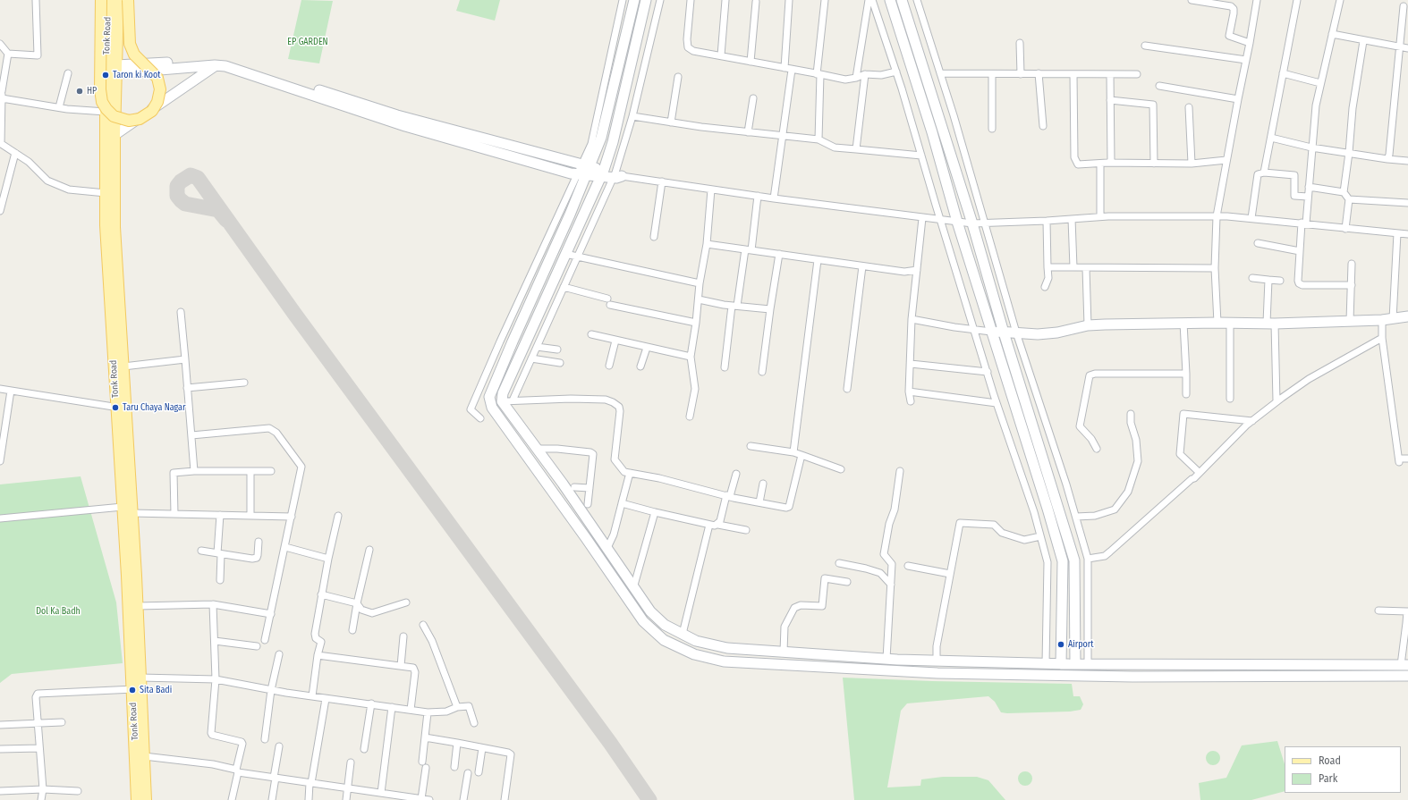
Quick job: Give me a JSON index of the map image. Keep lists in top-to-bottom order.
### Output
{
  "streets": {
    "main road": ["Tonk Road"]
  },
  "parks": ["EP GARDEN", "Dol Ka Badh"],
  "places": [
    "Taron ki Koot",
    "HP",
    "Taru Chaya Nagar",
    "Airport",
    "Sita Badi"
  ],
  "legend": ["Road", "Park"]
}
